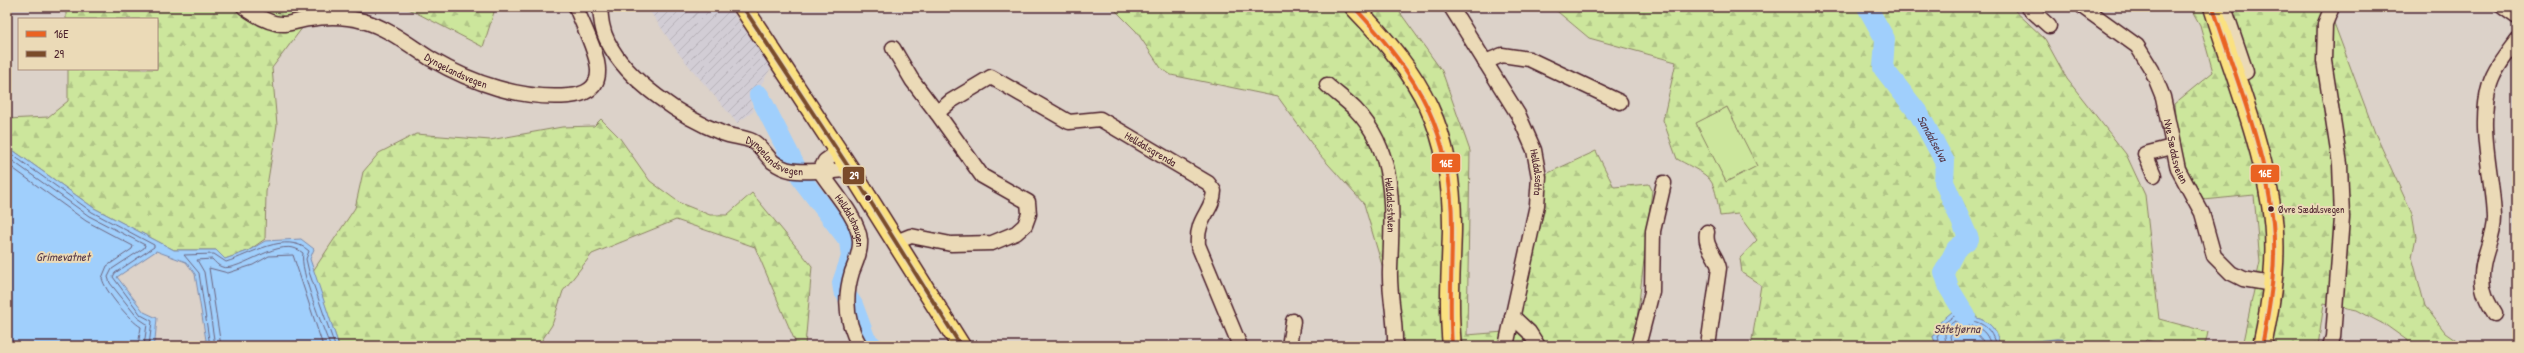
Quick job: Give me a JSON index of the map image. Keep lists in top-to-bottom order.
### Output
{
  "streets": {
    "street": [
      "Dyngelandsvegen",
      "Helldalsgrenda",
      "Nye Sædalsveien",
      "Helldalssåta",
      "Helldalsstølen",
      "Helldalshaugen"
    ]
  },
  "crossings": [
    ["Dyngelandsvegen", "Helldalshaugen"]
  ],
  "water": ["Sandalselva", "Grimevatnet", "Såtetjørna"],
  "places": ["Øvre Sædalsvegen"],
  "lines": ["transit line 16E", "transit line 29"],
  "legend": ["16E", "29"]
}
